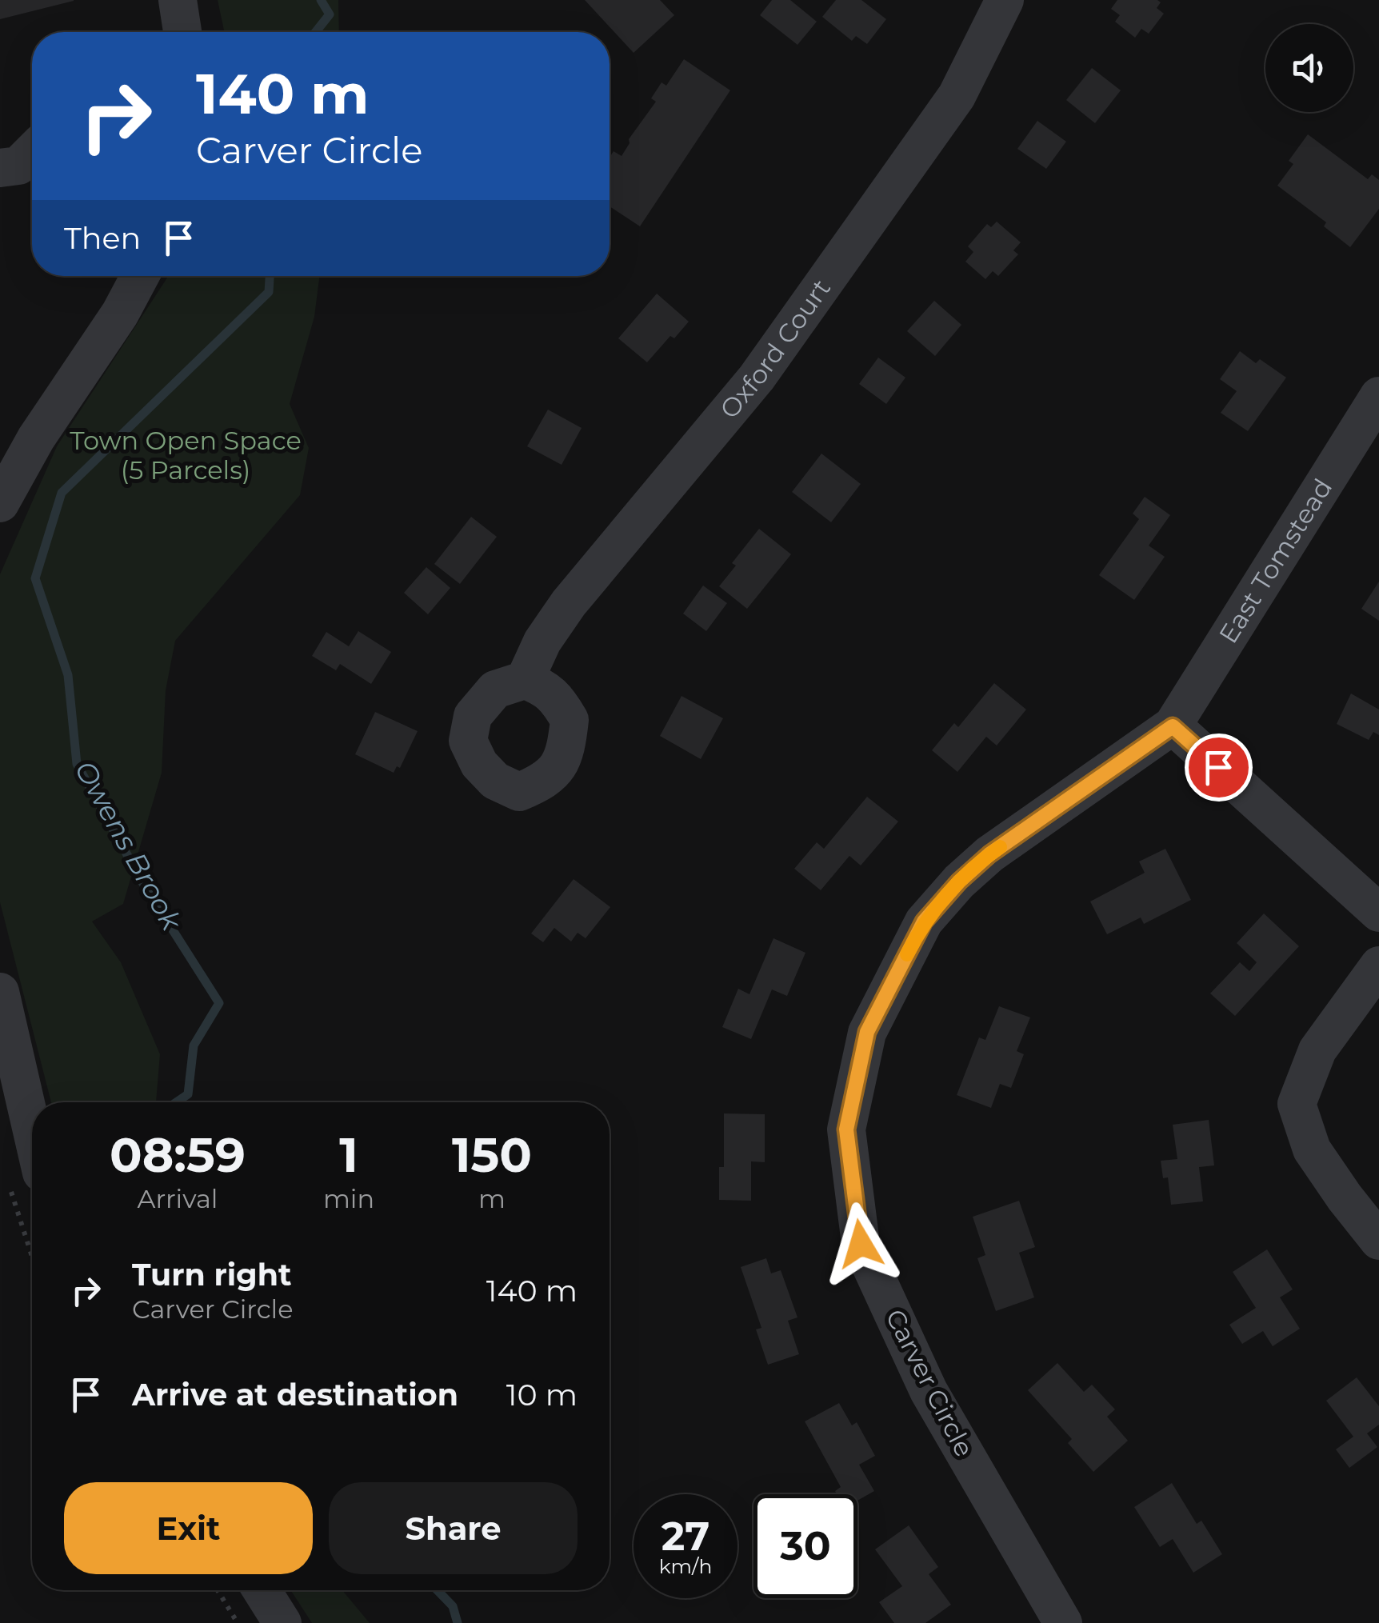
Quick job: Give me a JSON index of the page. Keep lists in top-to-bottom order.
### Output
{
  "streets": {
    "street": ["Oxford Court", "East Tomstead", "Carver Circle"]
  },
  "crossings": [
    ["East Tomstead", "Carver Circle"]
  ],
  "water": ["Owens Brook"],
  "parks": ["Town Open Space (5 Parcels)"],
  "page": {
    "turn": ["140 m", "Carver Circle"],
    "then": "Then",
    "eta": [
      "08:59",
      "Arrival",
      "1",
      "min",
      "150",
      "m"
    ],
    "list": [
      {
        "name": "Turn right",
        "note": "Carver Circle",
        "value": "140 m"
      },
      {
        "name": "Arrive at destination",
        "value": "10 m"
      }
    ],
    "buttons": ["Exit", "Share"],
    "speed": "27 km/h",
    "limit": "30"
  }
}
